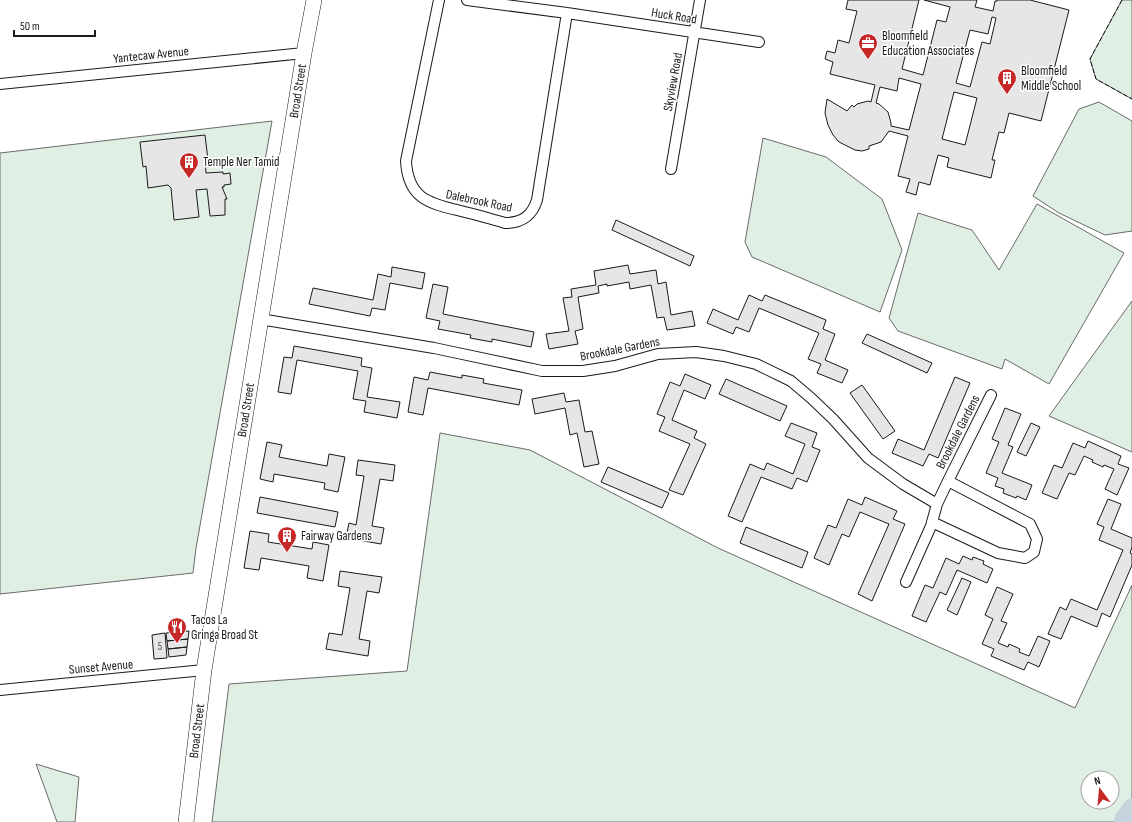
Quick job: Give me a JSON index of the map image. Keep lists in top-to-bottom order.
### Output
{
  "streets": {
    "main road": ["Broad Street"],
    "street": [
      "Huck Road",
      "Yantecaw Avenue",
      "Skyview Road",
      "Dalebrook Road",
      "Brookdale Gardens",
      "Sunset Avenue"
    ]
  },
  "crossings": [
    ["Huck Road", "Skyview Road"],
    ["Huck Road", "Dalebrook Road"],
    ["Yantecaw Avenue", "Broad Street"],
    ["Broad Street", "Brookdale Gardens"],
    ["Broad Street", "Sunset Avenue"]
  ],
  "places": {
    "office": ["Bloomfield Education Associates"],
    "building": ["Bloomfield Middle School", "Temple Ner Tamid", "Fairway Gardens"],
    "restaurant": ["Tacos La Gringa Broad St"]
  },
  "house_numbers": ["5"],
  "scale_bar": "50 m",
  "north": "top"
}
